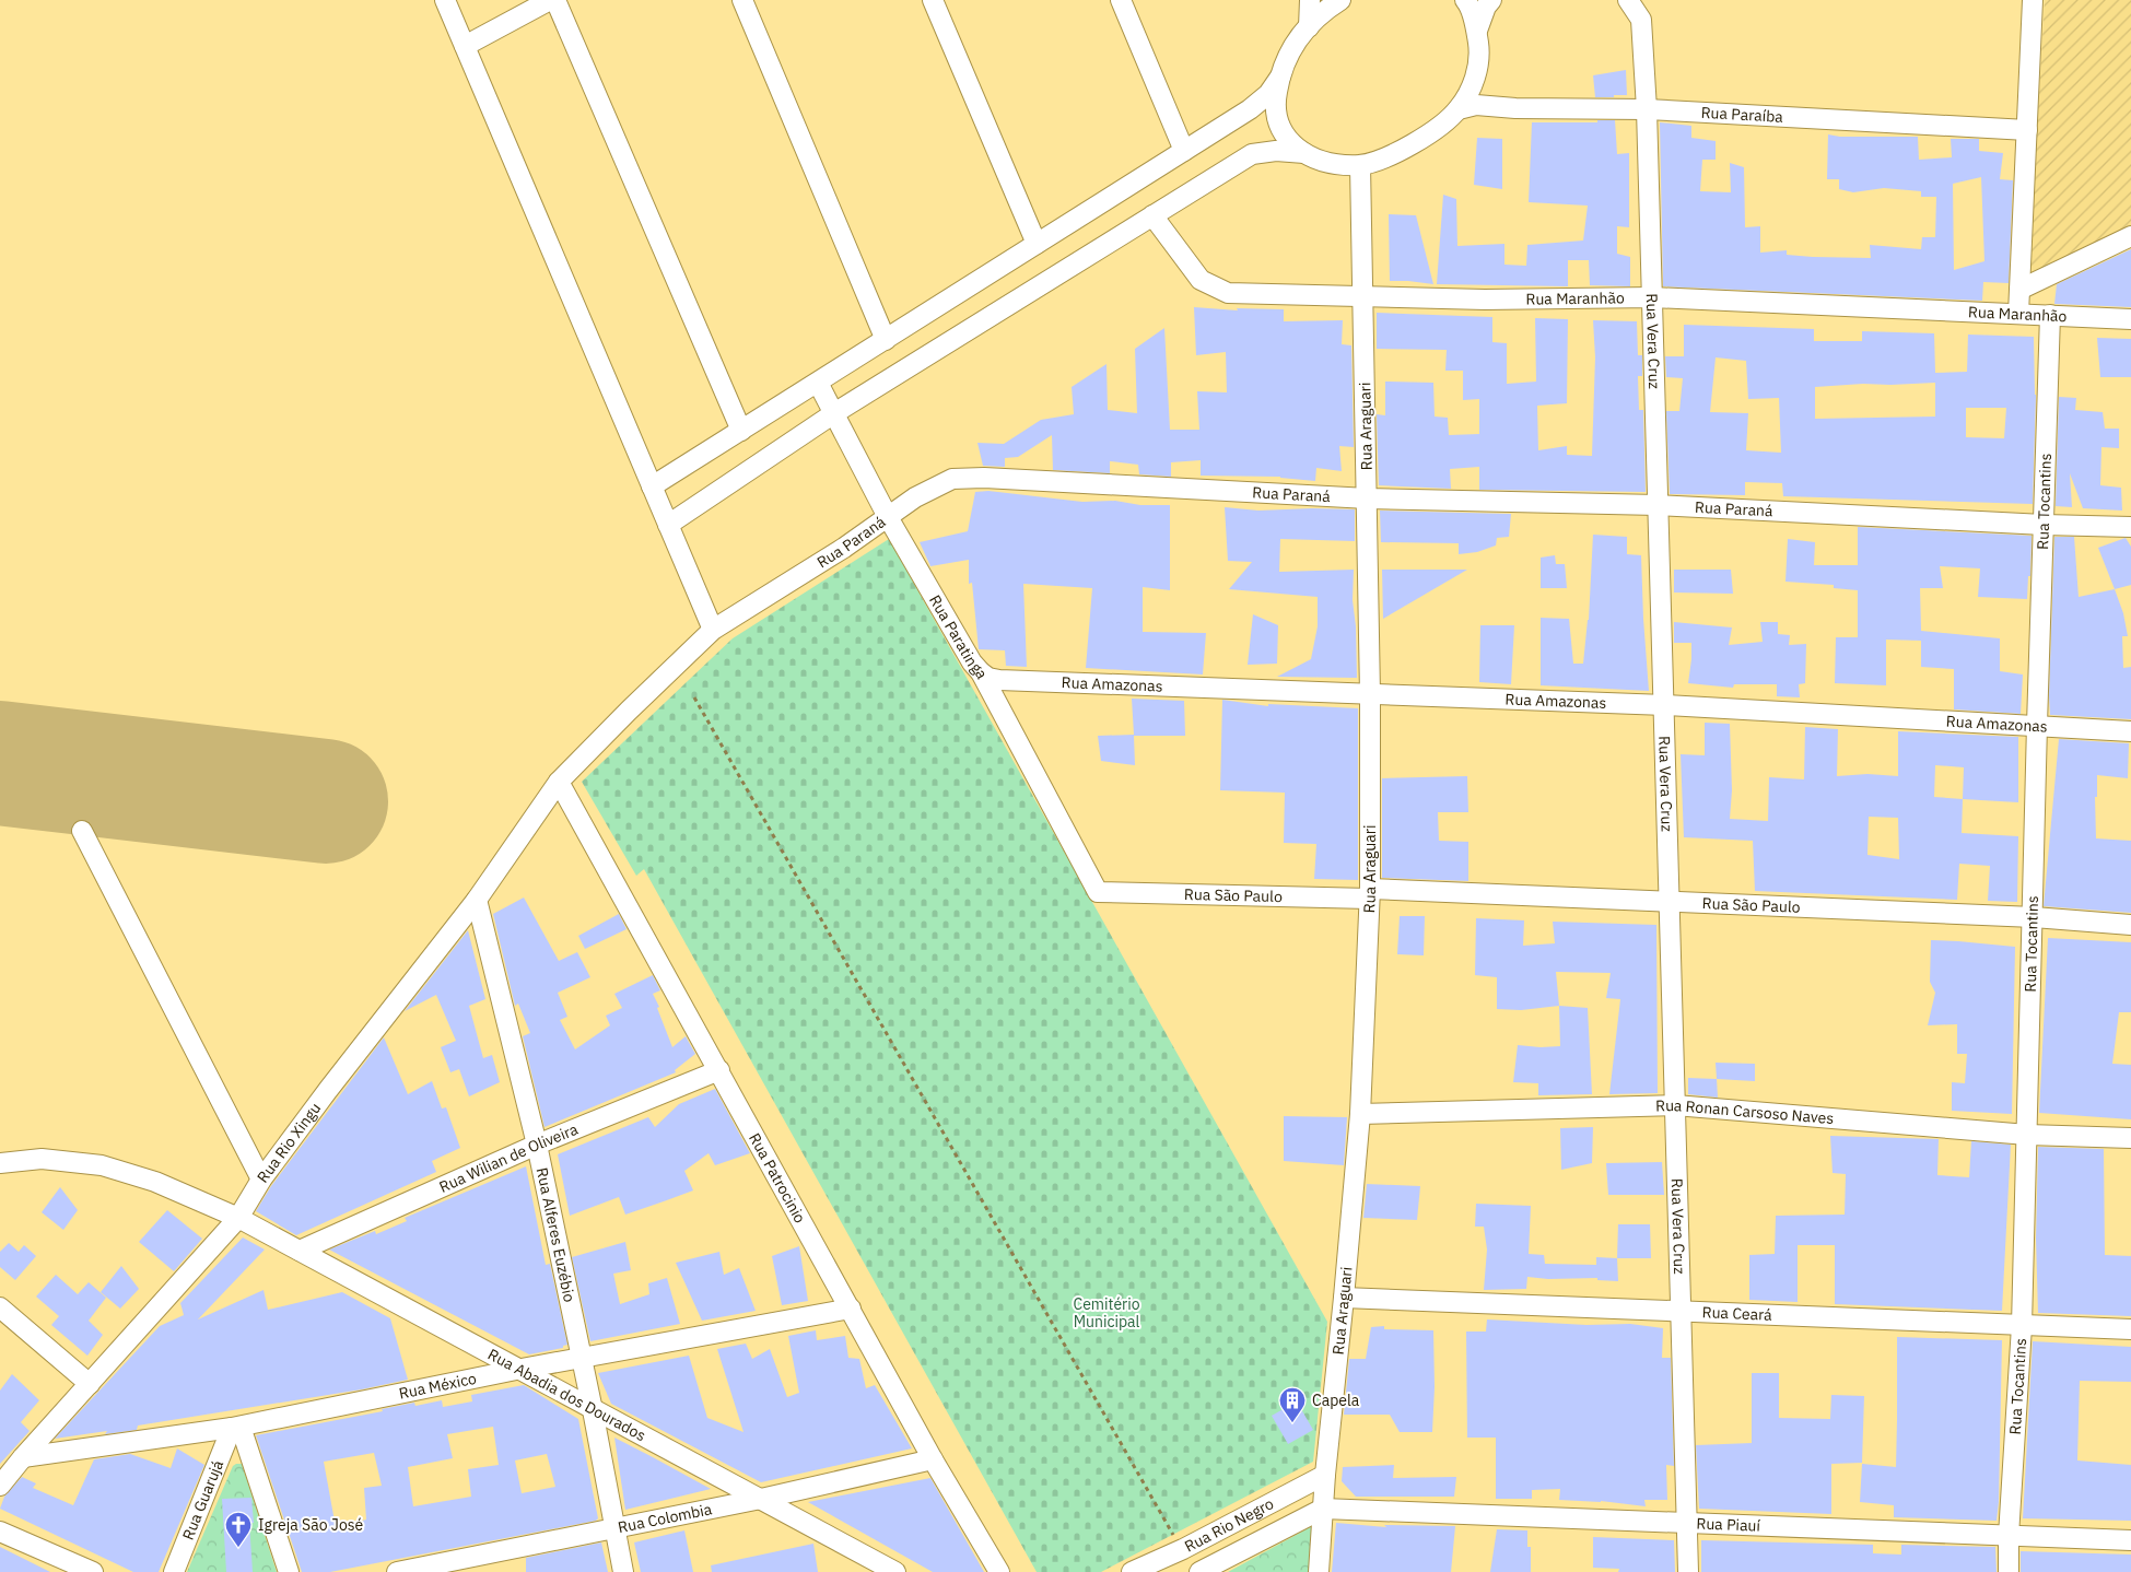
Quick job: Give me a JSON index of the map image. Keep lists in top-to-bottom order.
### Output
{
  "streets": {
    "street": [
      "Rua Paraíba",
      "Rua Maranhão",
      "Rua Vera Cruz",
      "Rua Araguari",
      "Rua Paraná",
      "Rua Tocantins",
      "Rua Paratinga",
      "Rua Amazonas",
      "Rua São Paulo",
      "Rua Ronan Carsoso Naves",
      "Rua Rio Xingu",
      "Rua Wilian de Oliveira",
      "Rua Patrocinio",
      "Rua Alferes Euzébio",
      "Rua Ceará",
      "Rua México",
      "Rua Abadia dos Dourados",
      "Rua Guarujá",
      "Rua Colombia",
      "Rua Rio Negro",
      "Rua Piauí"
    ]
  },
  "crossings": [
    ["Rua Paraíba", "Rua Vera Cruz"],
    ["Rua Maranhão", "Rua Vera Cruz"],
    ["Rua Maranhão", "Rua Araguari"],
    ["Rua Maranhão", "Rua Tocantins"],
    ["Rua Vera Cruz", "Rua Paraná"],
    ["Rua Vera Cruz", "Rua Amazonas"],
    ["Rua Vera Cruz", "Rua São Paulo"],
    ["Rua Vera Cruz", "Rua Ronan Carsoso Naves"],
    ["Rua Vera Cruz", "Rua Ceará"],
    ["Rua Vera Cruz", "Rua Piauí"],
    ["Rua Araguari", "Rua Paraná"],
    ["Rua Araguari", "Rua Amazonas"],
    ["Rua Araguari", "Rua São Paulo"],
    ["Rua Araguari", "Rua Ronan Carsoso Naves"],
    ["Rua Araguari", "Rua Ceará"],
    ["Rua Araguari", "Rua Rio Negro"],
    ["Rua Araguari", "Rua Piauí"],
    ["Rua Paraná", "Rua Tocantins"],
    ["Rua Paraná", "Rua Paratinga"],
    ["Rua Paraná", "Rua Rio Xingu"],
    ["Rua Paraná", "Rua Patrocinio"],
    ["Rua Tocantins", "Rua Amazonas"],
    ["Rua Tocantins", "Rua São Paulo"],
    ["Rua Tocantins", "Rua Ronan Carsoso Naves"],
    ["Rua Tocantins", "Rua Ceará"],
    ["Rua Tocantins", "Rua Piauí"],
    ["Rua Paratinga", "Rua Amazonas"],
    ["Rua Paratinga", "Rua São Paulo"],
    ["Rua Rio Xingu", "Rua Patrocinio"],
    ["Rua Rio Xingu", "Rua Alferes Euzébio"],
    ["Rua Rio Xingu", "Rua México"],
    ["Rua Rio Xingu", "Rua Abadia dos Dourados"],
    ["Rua Wilian de Oliveira", "Rua Patrocinio"],
    ["Rua Wilian de Oliveira", "Rua Alferes Euzébio"],
    ["Rua Wilian de Oliveira", "Rua Abadia dos Dourados"],
    ["Rua Patrocinio", "Rua México"],
    ["Rua Patrocinio", "Rua Colombia"],
    ["Rua Alferes Euzébio", "Rua México"],
    ["Rua Alferes Euzébio", "Rua Abadia dos Dourados"],
    ["Rua Alferes Euzébio", "Rua Colombia"],
    ["Rua México", "Rua Abadia dos Dourados"],
    ["Rua México", "Rua Guarujá"],
    ["Rua Abadia dos Dourados", "Rua Colombia"],
    ["Rua Rio Negro", "Rua Piauí"]
  ],
  "parks": ["Cemitério Municipal"],
  "places": {
    "building": ["Capela"],
    "church": ["Igreja São José"]
  }
}
